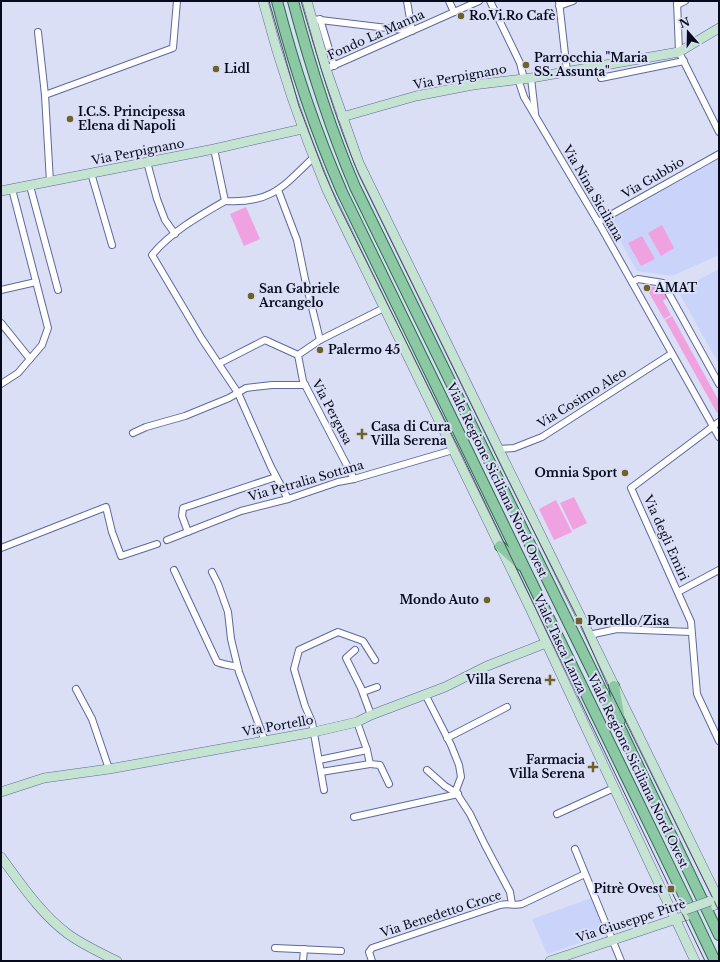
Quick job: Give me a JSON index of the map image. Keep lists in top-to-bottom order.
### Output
{
  "streets": {
    "main road": ["Viale Regione Siciliana Nord Ovest"],
    "street": [
      "Fondo La Manna",
      "Via Perpignano",
      "Via Gubbio",
      "Via Nina Siciliana",
      "Via Cosimo Aleo",
      "Via Pergusa",
      "Via Petralia Sottana",
      "Via degli Emiri",
      "Viale Tasca Lanza",
      "Via Portello",
      "Via Benedetto Croce",
      "Via Giuseppe Pitrè"
    ]
  },
  "crossings": [
    ["Fondo La Manna", "Viale Regione Siciliana Nord Ovest"],
    ["Via Perpignano", "Via Nina Siciliana"],
    ["Via Perpignano", "Viale Regione Siciliana Nord Ovest"],
    ["Via Gubbio", "Via Nina Siciliana"],
    ["Via Nina Siciliana", "Via Cosimo Aleo"],
    ["Via Nina Siciliana", "Via degli Emiri"],
    ["Via Cosimo Aleo", "Viale Regione Siciliana Nord Ovest"],
    ["Via Pergusa", "Via Petralia Sottana"],
    ["Viale Regione Siciliana Nord Ovest", "Via Giuseppe Pitrè"],
    ["Via Petralia Sottana", "Viale Tasca Lanza"],
    ["Viale Tasca Lanza", "Via Portello"],
    ["Viale Tasca Lanza", "Via Giuseppe Pitrè"]
  ],
  "places": {
    "other": [
      "Ro.Vi.Ro Cafè",
      "Parrocchia \"Maria SS. Assunta\"",
      "Lidl",
      "I.C.S. Principessa Elena di Napoli",
      "AMAT",
      "San Gabriele Arcangelo",
      "Palermo 45",
      "Omnia Sport",
      "Mondo Auto"
    ],
    "health": ["Casa di Cura Villa Serena", "Villa Serena", "Farmacia Villa Serena"],
    "transit": ["Portello/Zisa", "Pitrè Ovest"]
  },
  "north": "top"
}
